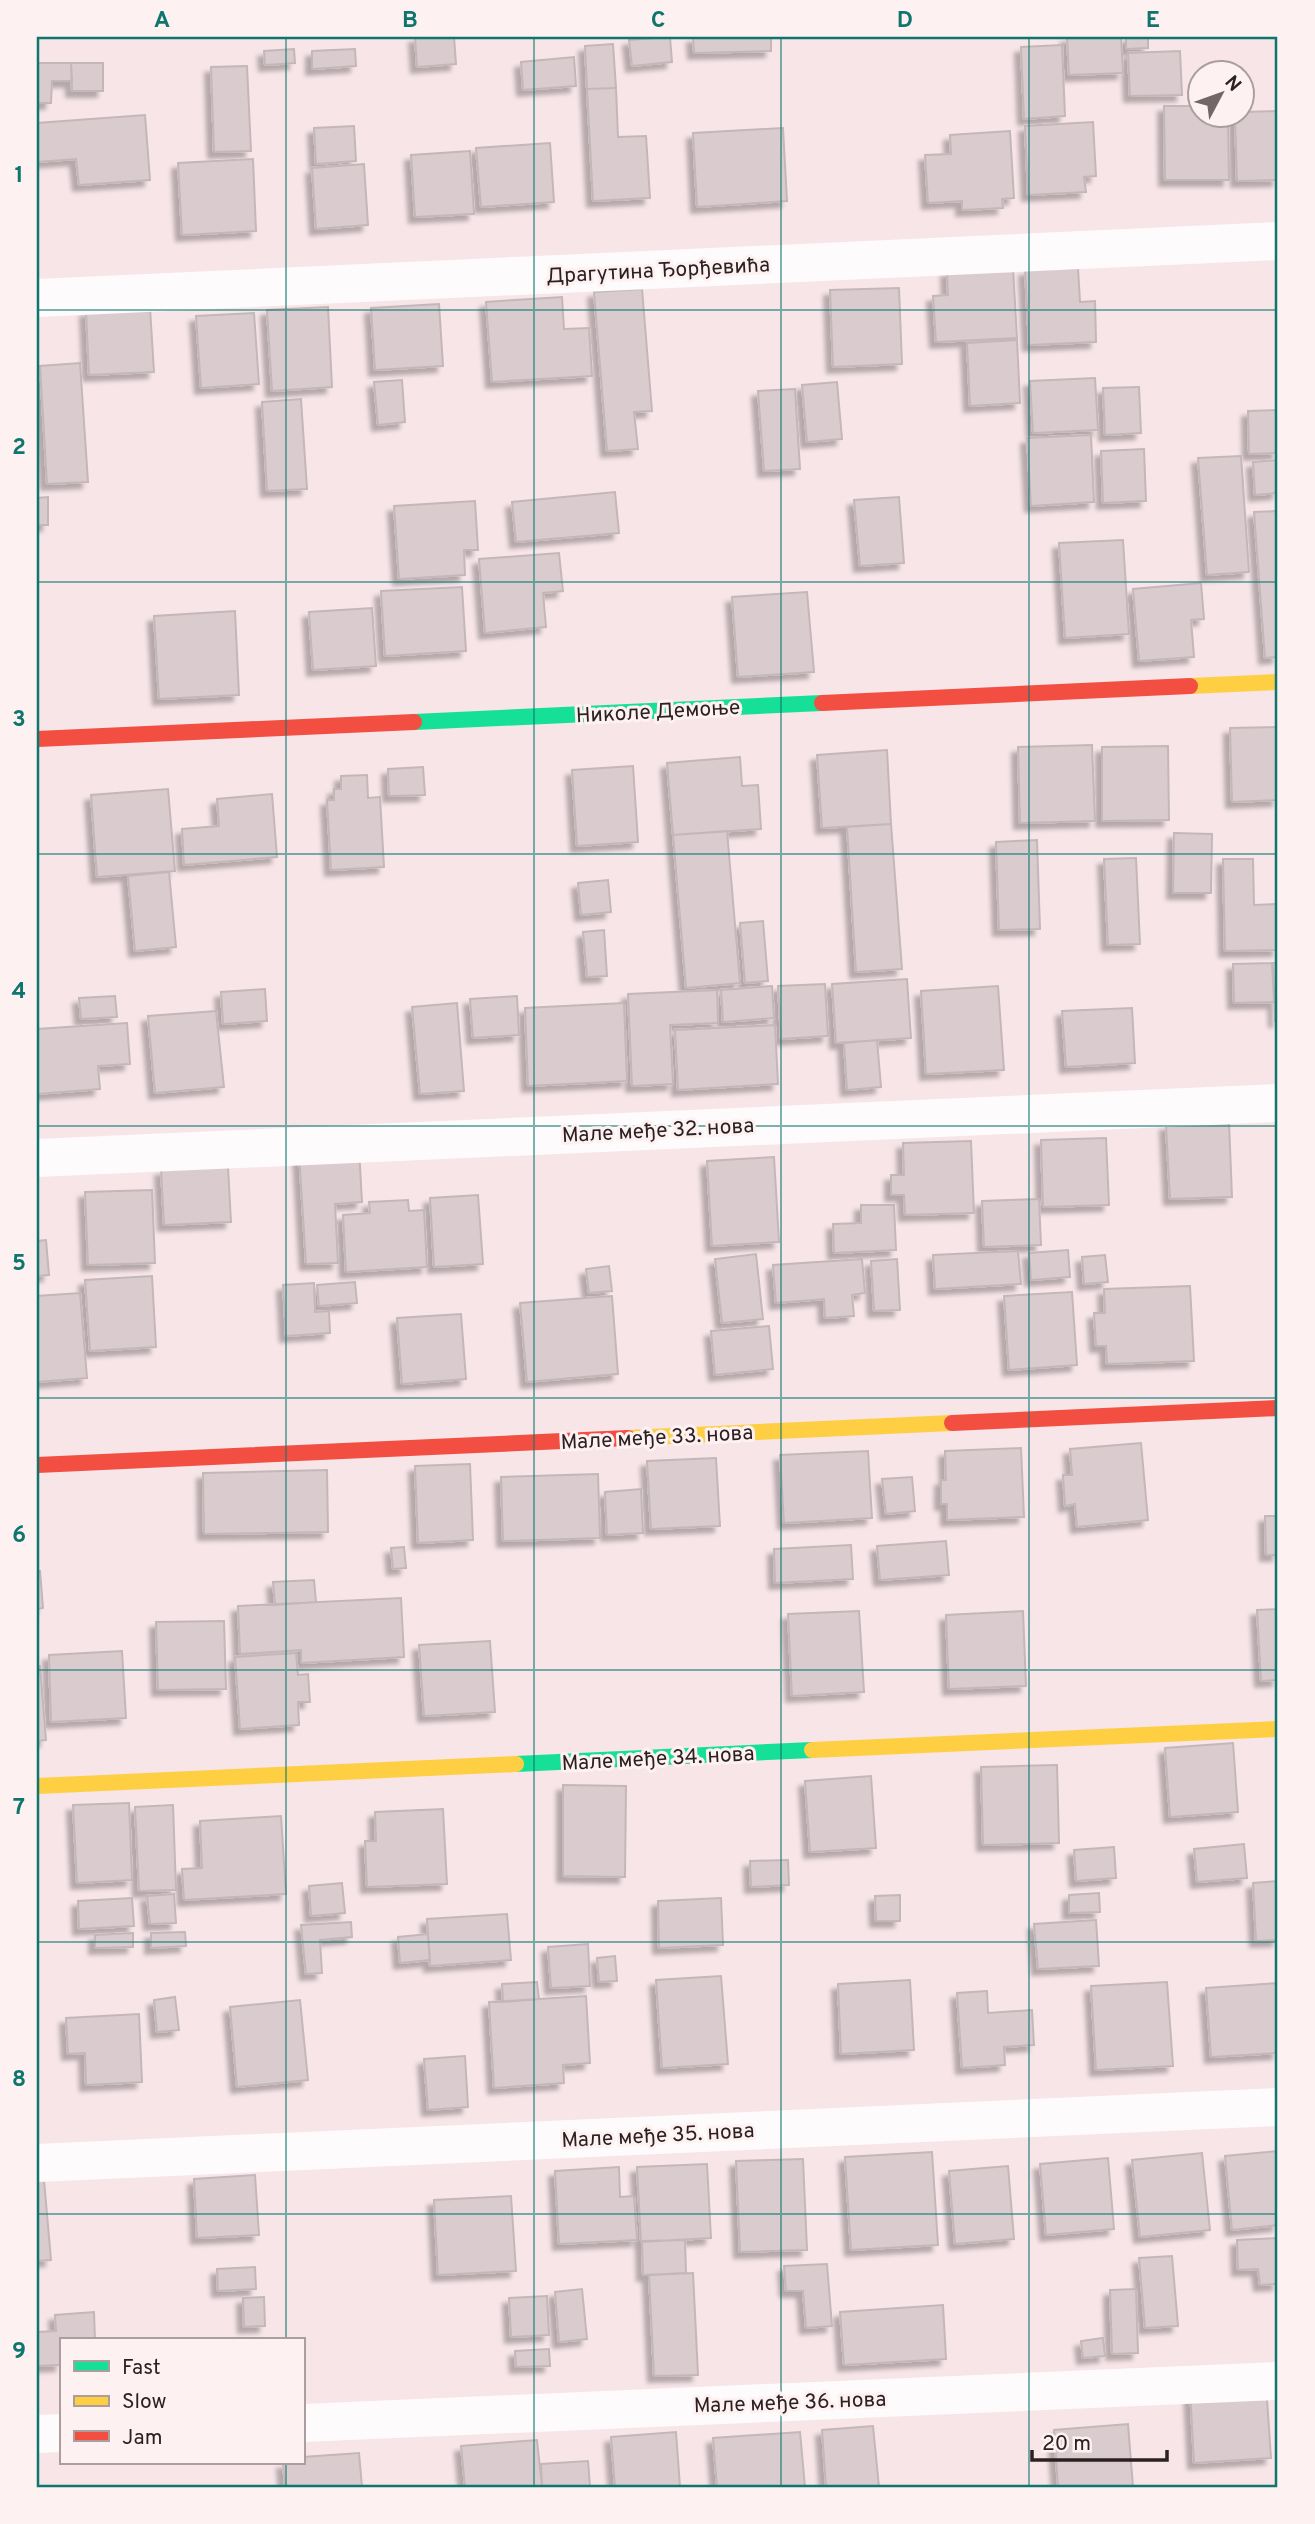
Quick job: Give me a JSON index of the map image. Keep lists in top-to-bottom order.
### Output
{
  "streets": {
    "street": [
      "Драгутина Ђорђевића",
      "Николе Демоње",
      "Мале међе 32. нова",
      "Мале међе 33. нова",
      "Мале међе 34. нова",
      "Мале међе 35. нова",
      "Мале међе 36. нова"
    ]
  },
  "legend": ["Fast", "Slow", "Jam"],
  "scale_bar": "20 m",
  "north": "top right",
  "grid": {
    "columns": [
      "A",
      "B",
      "C",
      "D",
      "E"
    ],
    "rows": [
      "1",
      "2",
      "3",
      "4",
      "5",
      "6",
      "7",
      "8",
      "9"
    ]
  }
}
